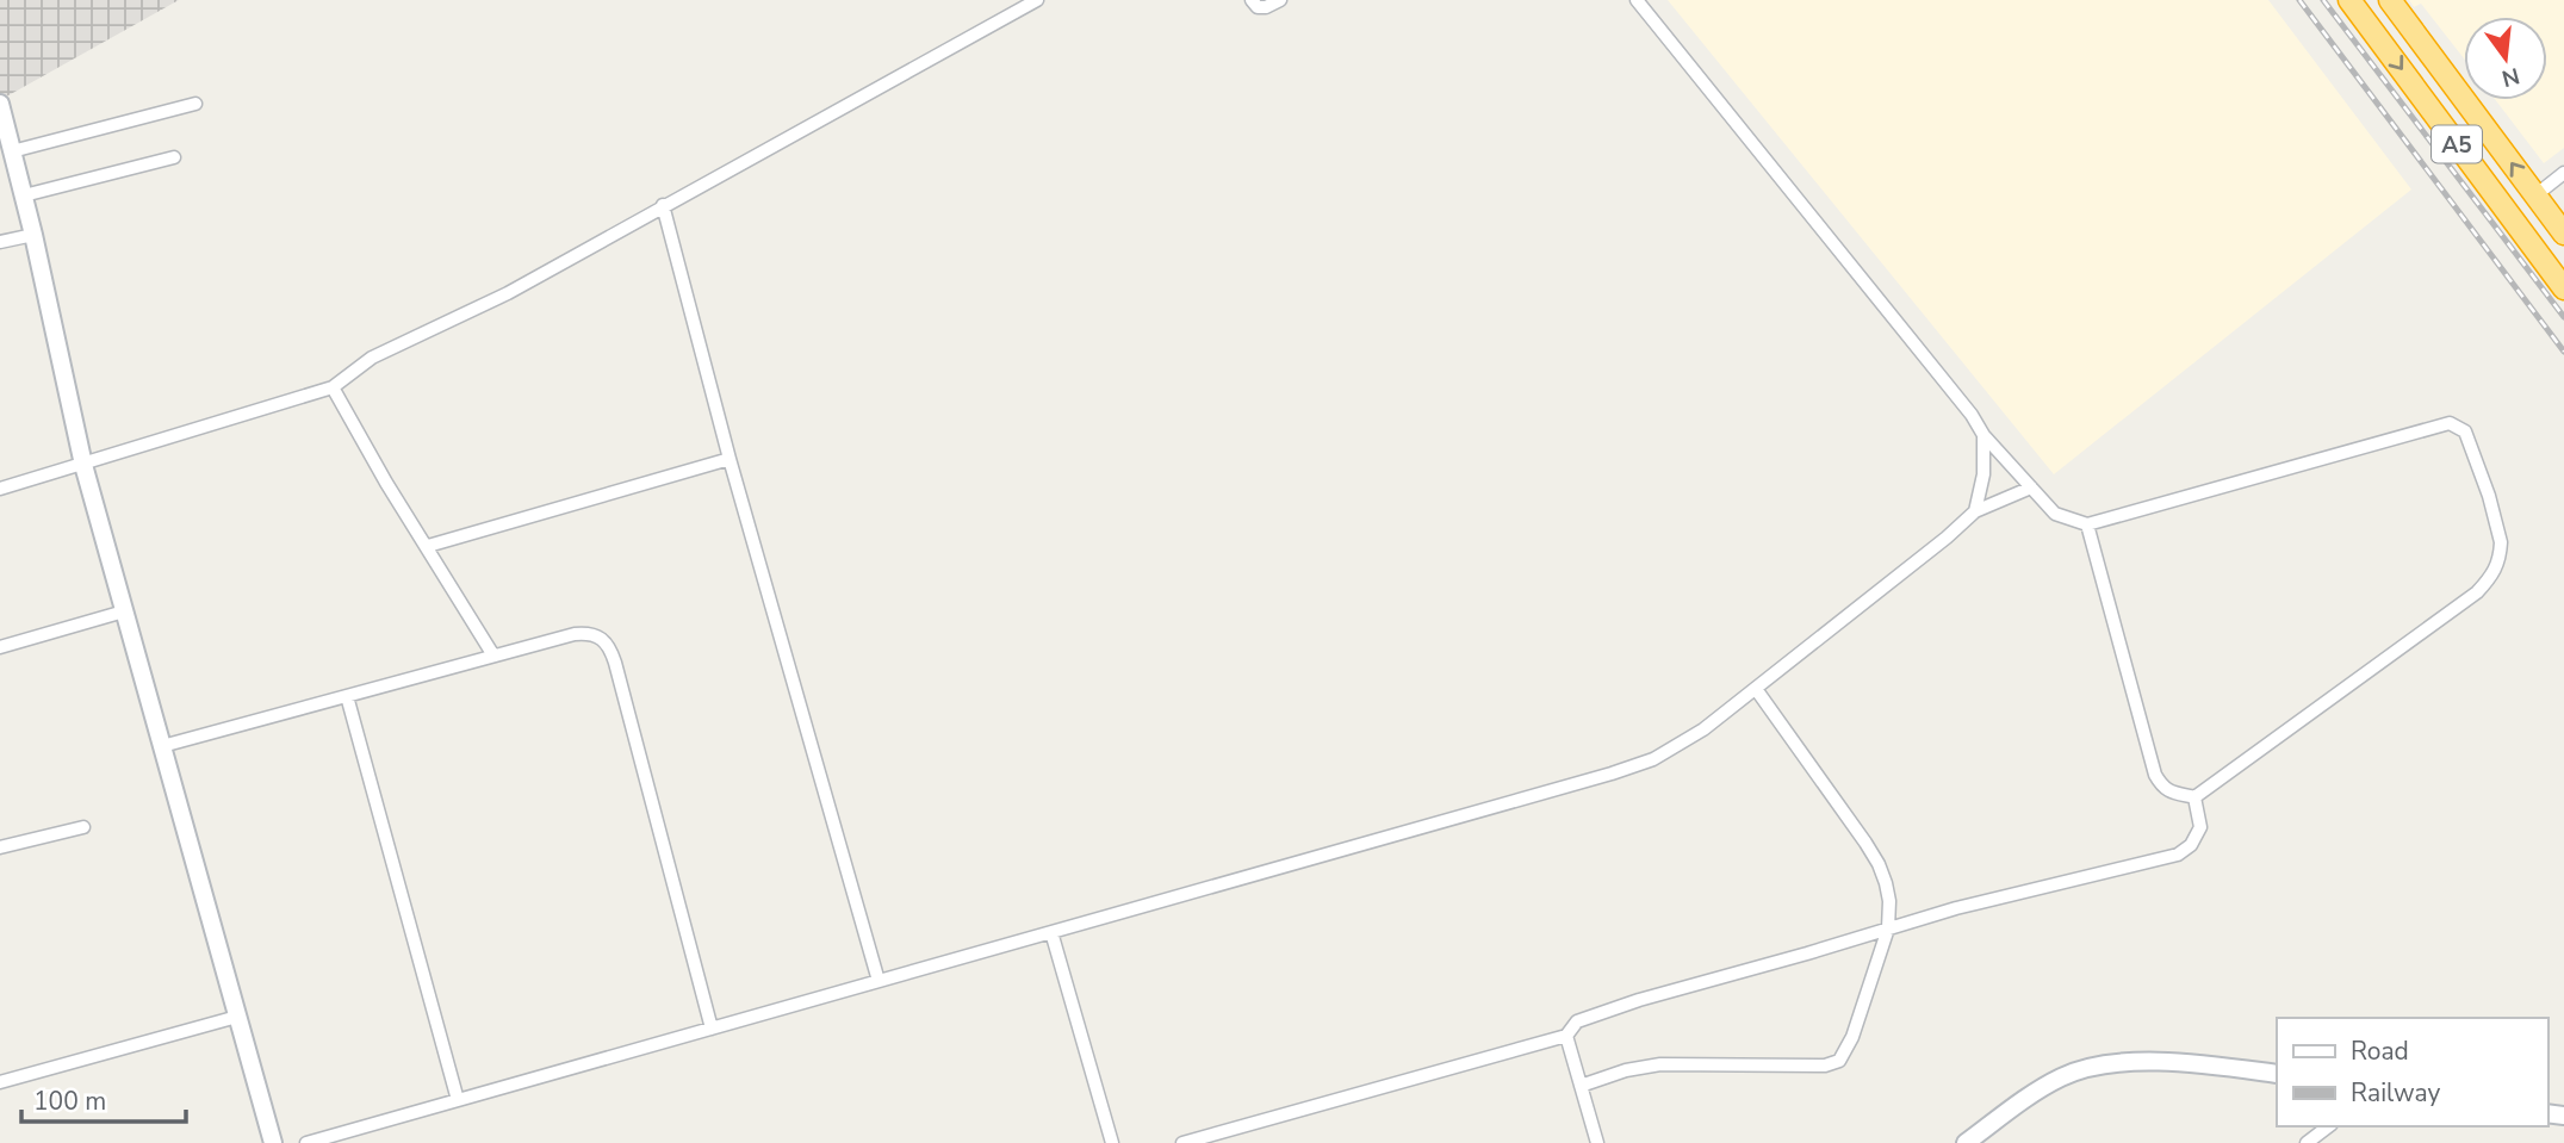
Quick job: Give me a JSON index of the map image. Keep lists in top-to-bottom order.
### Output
{
  "streets": {
    "highway": ["A5"]
  },
  "legend": ["Road", "Railway"],
  "scale_bar": "100 m",
  "north": "bottom"
}
